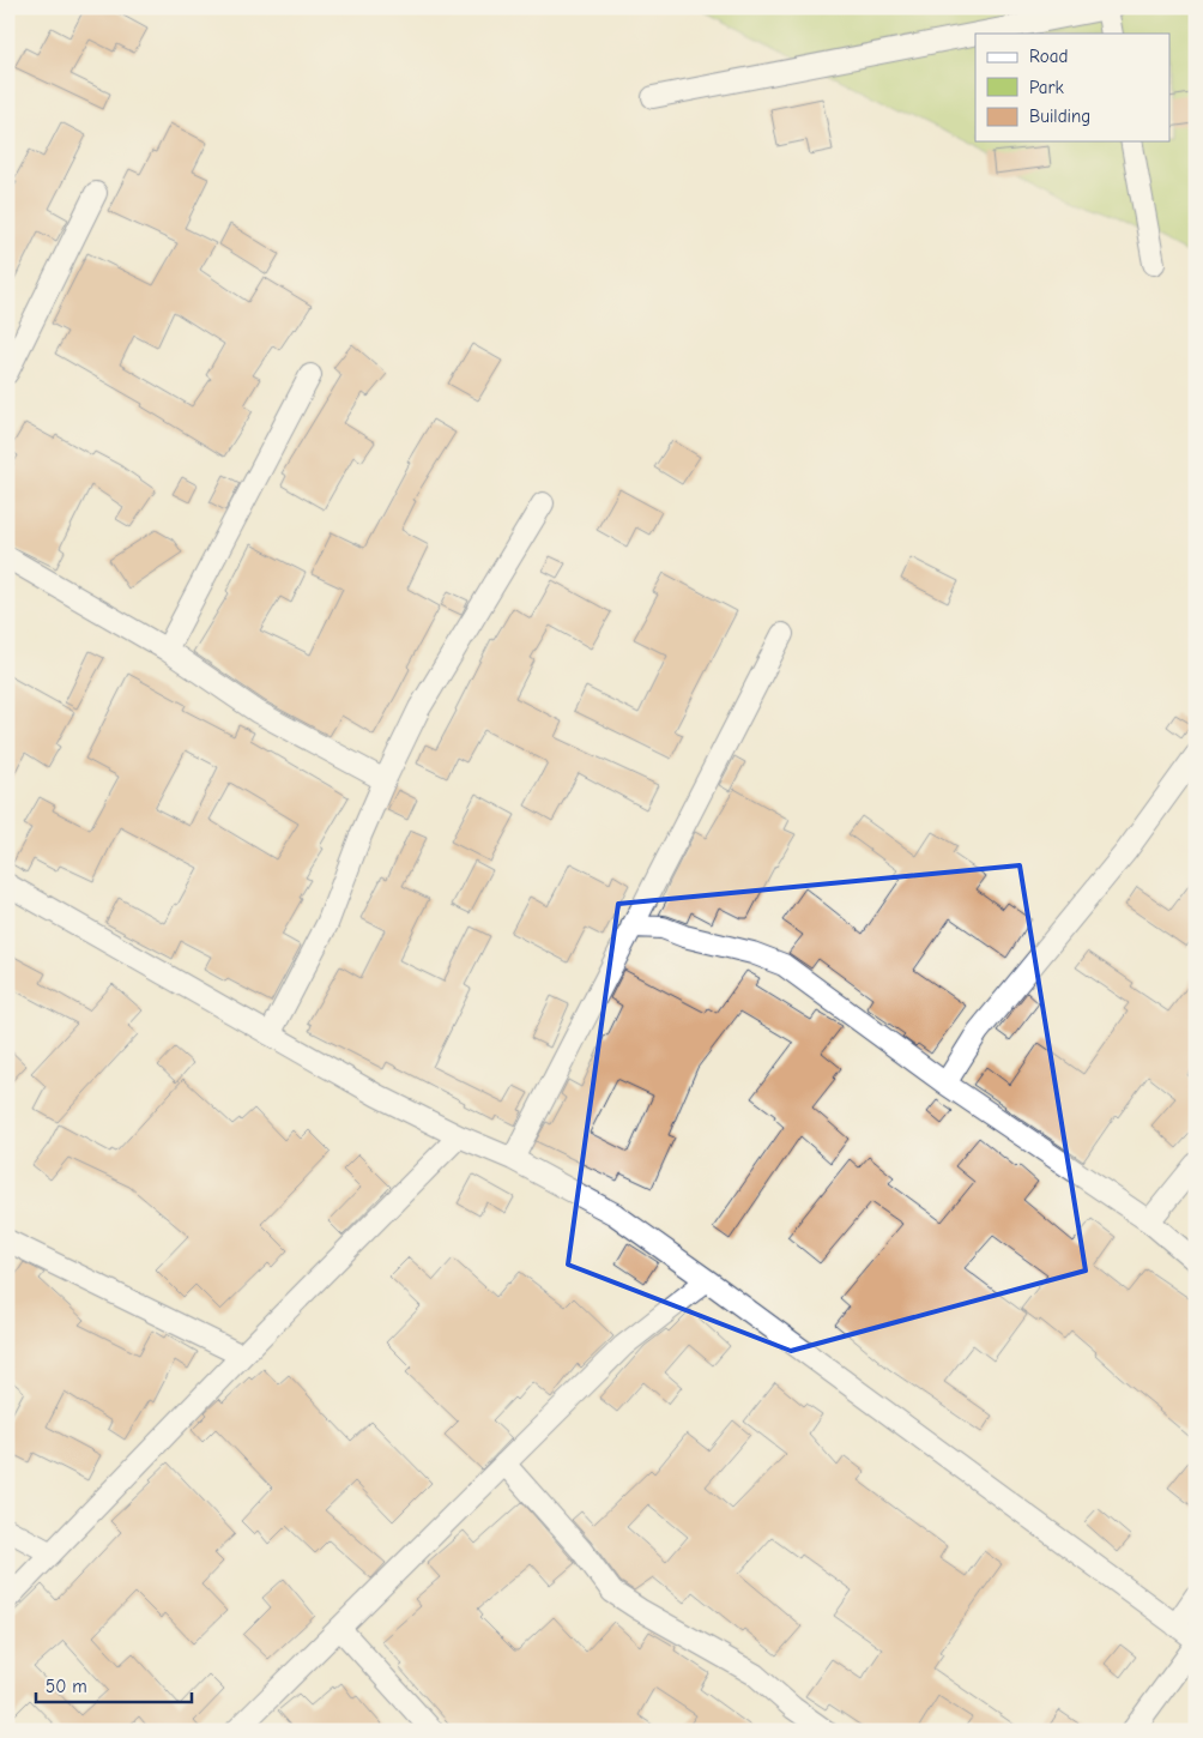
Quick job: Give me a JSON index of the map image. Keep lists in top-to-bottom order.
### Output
{
  "legend": ["Road", "Park", "Building"],
  "scale_bar": "50 m"
}
